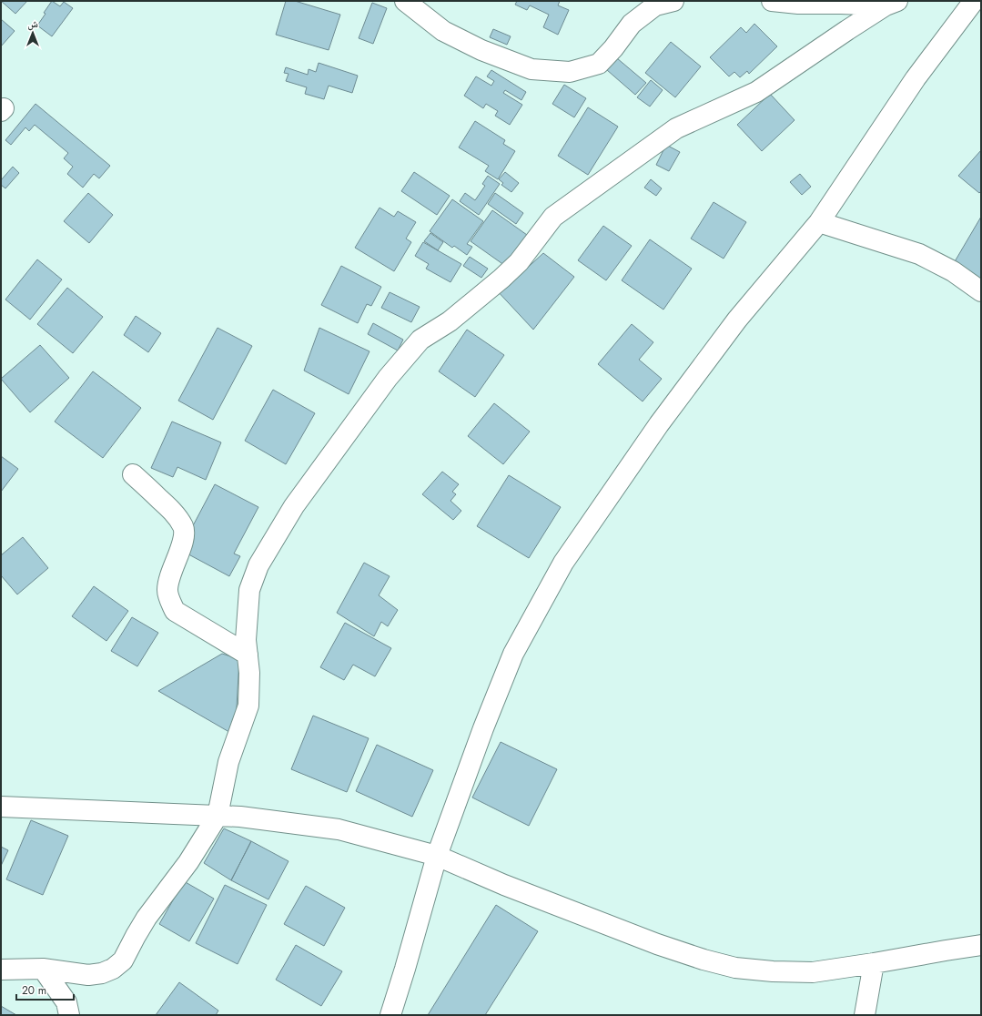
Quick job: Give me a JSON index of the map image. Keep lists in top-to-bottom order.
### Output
{
  "scale_bar": "20 m",
  "north": "top"
}
